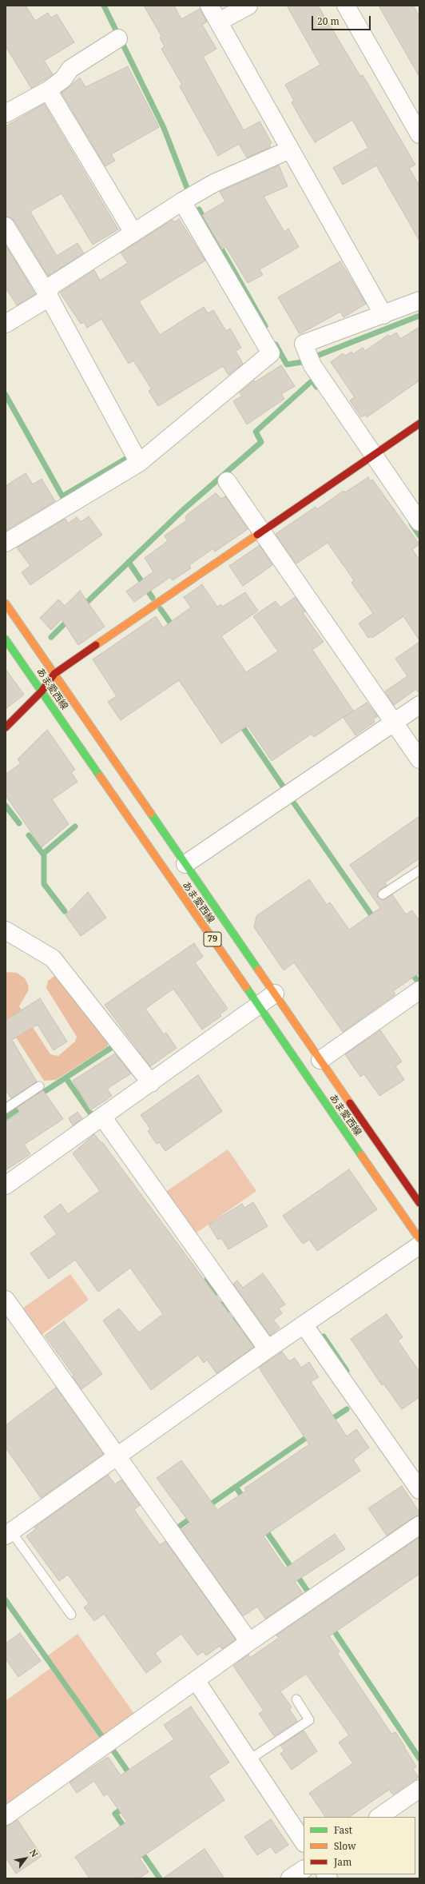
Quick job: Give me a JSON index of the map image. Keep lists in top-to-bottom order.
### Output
{
  "streets": {
    "main road": ["あま愛西線", "79"]
  },
  "legend": ["Fast", "Slow", "Jam"],
  "scale_bar": "20 m",
  "north": "top right"
}
